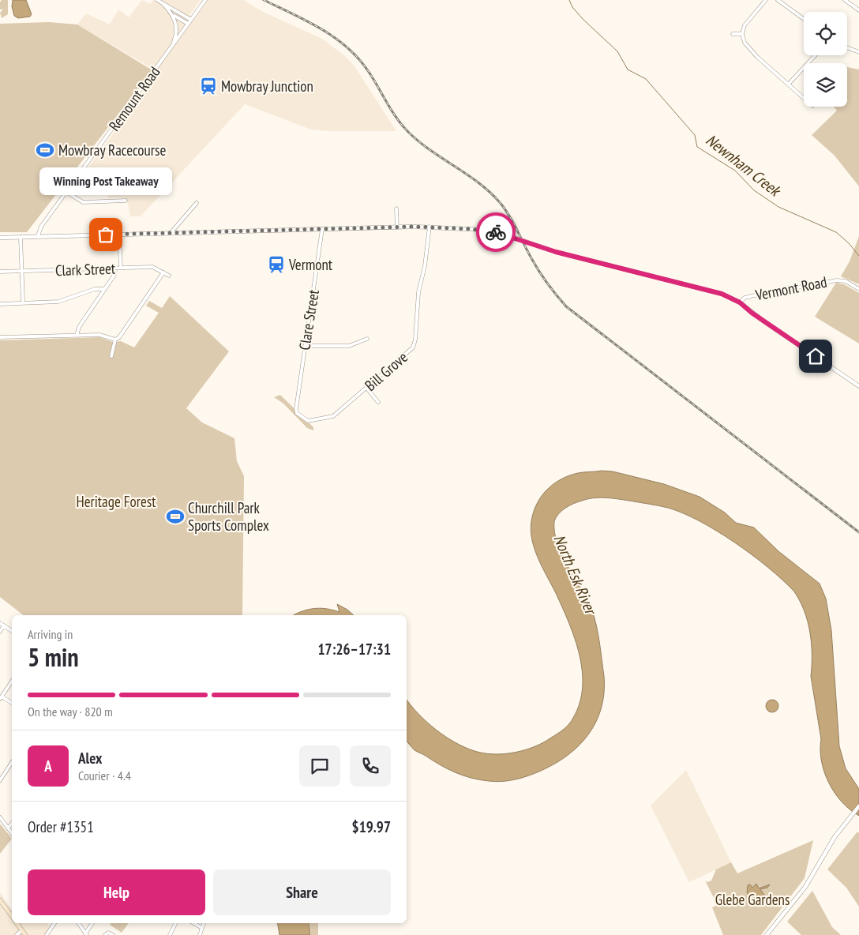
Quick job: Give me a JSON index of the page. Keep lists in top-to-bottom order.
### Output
{
  "streets": {
    "street": [
      "Remount Road",
      "Clark Street",
      "Vermont Road",
      "Clare Street",
      "Bill Grove"
    ]
  },
  "crossings": [
    ["Remount Road", "Vermont Road"],
    ["Vermont Road", "Clare Street"],
    ["Vermont Road", "Bill Grove"],
    ["Clare Street", "Bill Grove"]
  ],
  "water": ["Newnham Creek", "North Esk River"],
  "parks": ["Heritage Forest", "Glebe Gardens"],
  "places": {
    "station": ["Mowbray Junction", "Vermont"],
    "sports": ["Mowbray Racecourse", "Churchill Park Sports Complex"],
    "other": ["Winning Post Takeaway"]
  },
  "page": {
    "bubble": "Winning Post Takeaway",
    "heading": ["5 min", "Arriving in", "17:26–17:31"],
    "panel": [
      "Alex",
      "Courier · 4.4",
      "Order #1351",
      "$19.97"
    ],
    "bar": "On the way · 820 m",
    "round": "A",
    "buttons": ["Help", "Share"]
  }
}
